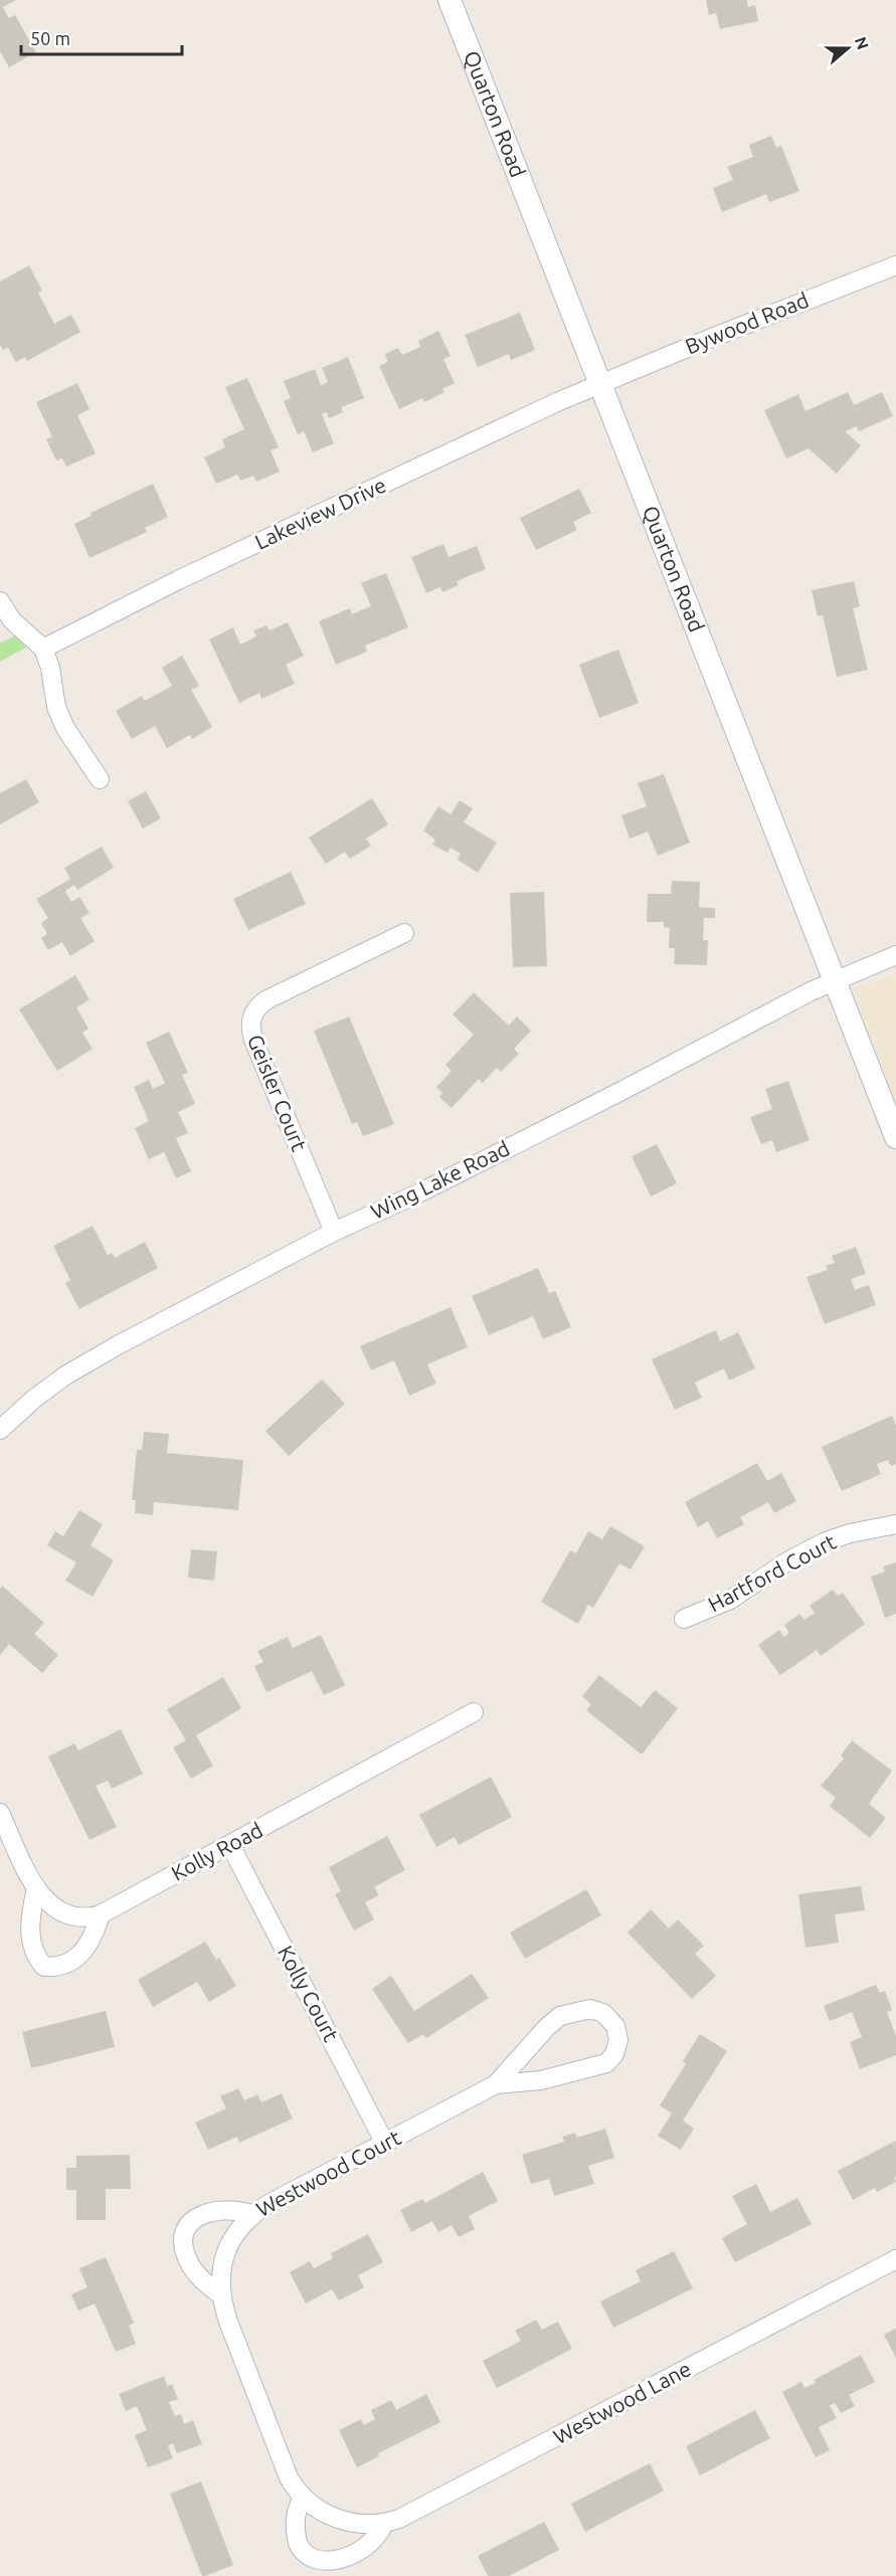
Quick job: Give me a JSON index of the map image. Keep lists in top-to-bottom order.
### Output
{
  "streets": {
    "street": [
      "Quarton Road",
      "Bywood Road",
      "Lakeview Drive",
      "Geisler Court",
      "Wing Lake Road",
      "Hartford Court",
      "Kolly Road",
      "Kolly Court",
      "Westwood Court",
      "Westwood Lane"
    ]
  },
  "crossings": [
    ["Quarton Road", "Bywood Road"],
    ["Quarton Road", "Lakeview Drive"],
    ["Quarton Road", "Wing Lake Road"],
    ["Bywood Road", "Lakeview Drive"],
    ["Geisler Court", "Wing Lake Road"],
    ["Kolly Road", "Kolly Court"],
    ["Kolly Court", "Westwood Court"],
    ["Westwood Court", "Westwood Lane"]
  ],
  "scale_bar": "50 m",
  "north": "right"
}
